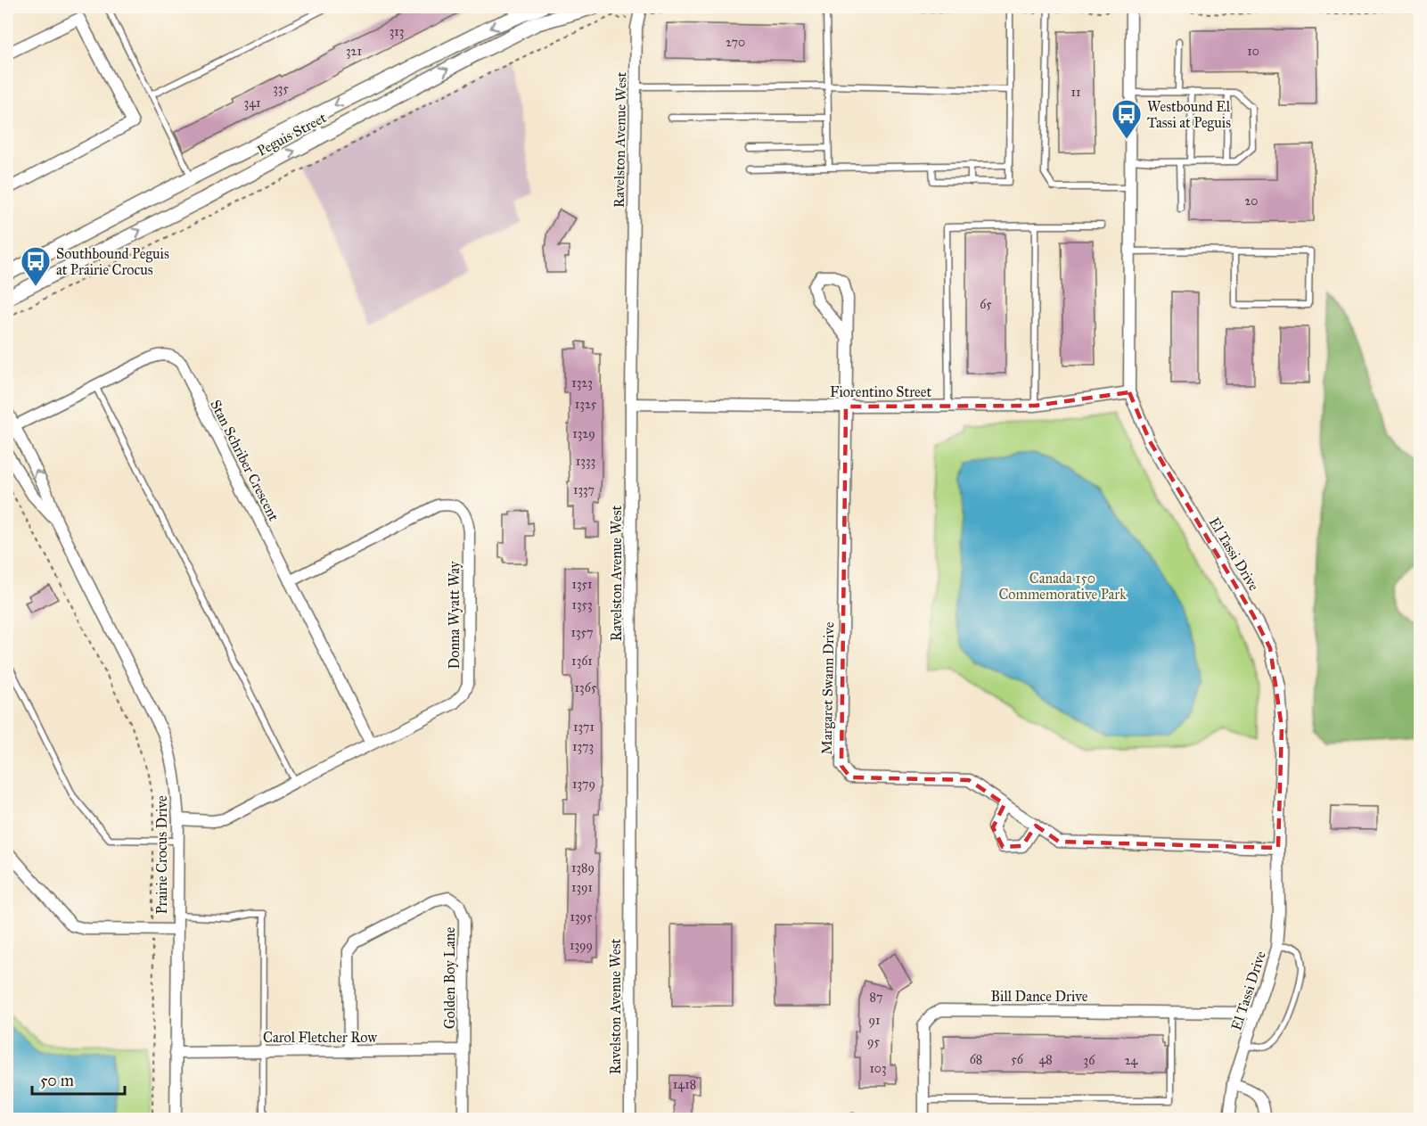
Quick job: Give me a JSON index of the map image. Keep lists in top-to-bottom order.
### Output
{
  "streets": {
    "street": [
      "Peguis Street",
      "Ravelston Avenue West",
      "Fiorentino Street",
      "Stan Schriber Crescent",
      "El Tassi Drive",
      "Donna Wyatt Way",
      "Margaret Swann Drive",
      "Prairie Crocus Drive",
      "Golden Boy Lane",
      "Bill Dance Drive",
      "Carol Fletcher Row"
    ]
  },
  "crossings": [
    ["Ravelston Avenue West", "Fiorentino Street"],
    ["Fiorentino Street", "El Tassi Drive"],
    ["Fiorentino Street", "Margaret Swann Drive"],
    ["Stan Schriber Crescent", "Donna Wyatt Way"],
    ["Stan Schriber Crescent", "Prairie Crocus Drive"],
    ["El Tassi Drive", "Margaret Swann Drive"],
    ["El Tassi Drive", "Bill Dance Drive"],
    ["Donna Wyatt Way", "Prairie Crocus Drive"],
    ["Prairie Crocus Drive", "Carol Fletcher Row"],
    ["Golden Boy Lane", "Carol Fletcher Row"]
  ],
  "parks": ["Canada 150 Commemorative Park"],
  "places": {
    "bus stop": ["Westbound El Tassi at Peguis", "Southbound Peguis at Prairie Crocus"]
  },
  "house_numbers": [
    "313",
    "270",
    "321",
    "10",
    "335",
    "11",
    "341",
    "20",
    "65",
    "1323",
    "1325",
    "1329",
    "1333",
    "1337",
    "1351",
    "1353",
    "1357",
    "1361",
    "1365",
    "1371",
    "1373",
    "1379",
    "1389",
    "1391",
    "1395",
    "1399",
    "87",
    "91",
    "95",
    "68",
    "56",
    "48",
    "36",
    "24",
    "103",
    "1418"
  ],
  "scale_bar": "50 m"
}
